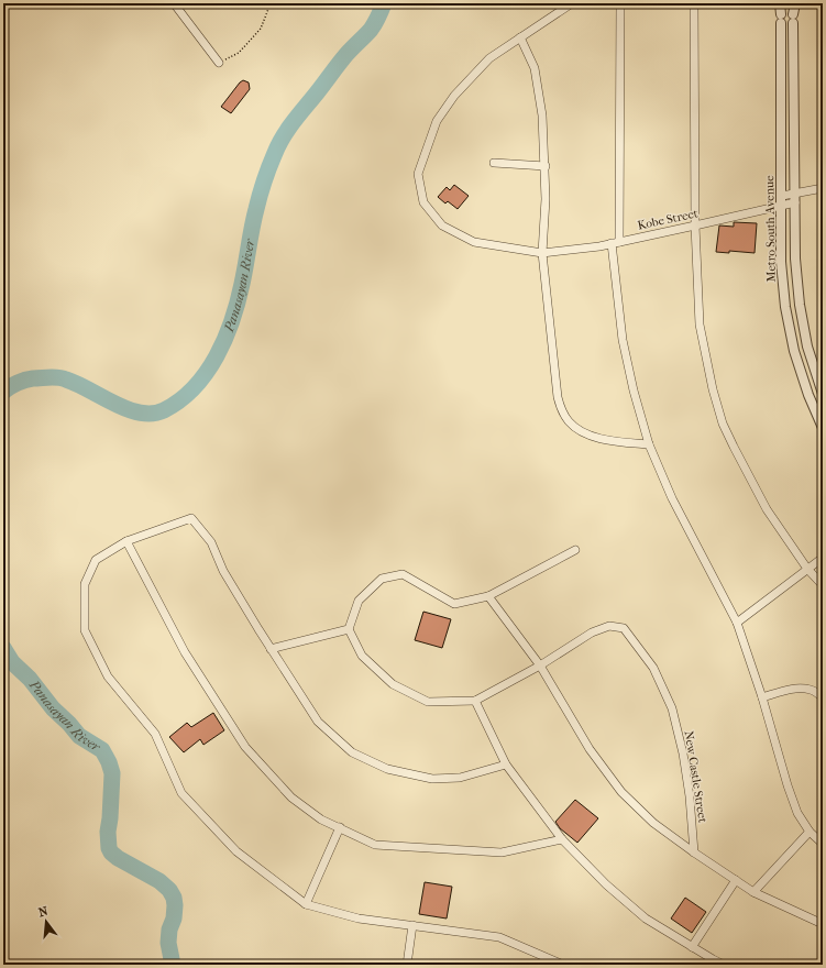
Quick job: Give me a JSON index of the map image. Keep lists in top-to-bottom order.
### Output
{
  "streets": {
    "street": ["Kobe Street", "Metro South Avenue", "New Castle Street"]
  },
  "crossings": [
    ["Kobe Street", "Metro South Avenue"]
  ],
  "water": ["Panasayan River"],
  "north": "top"
}
